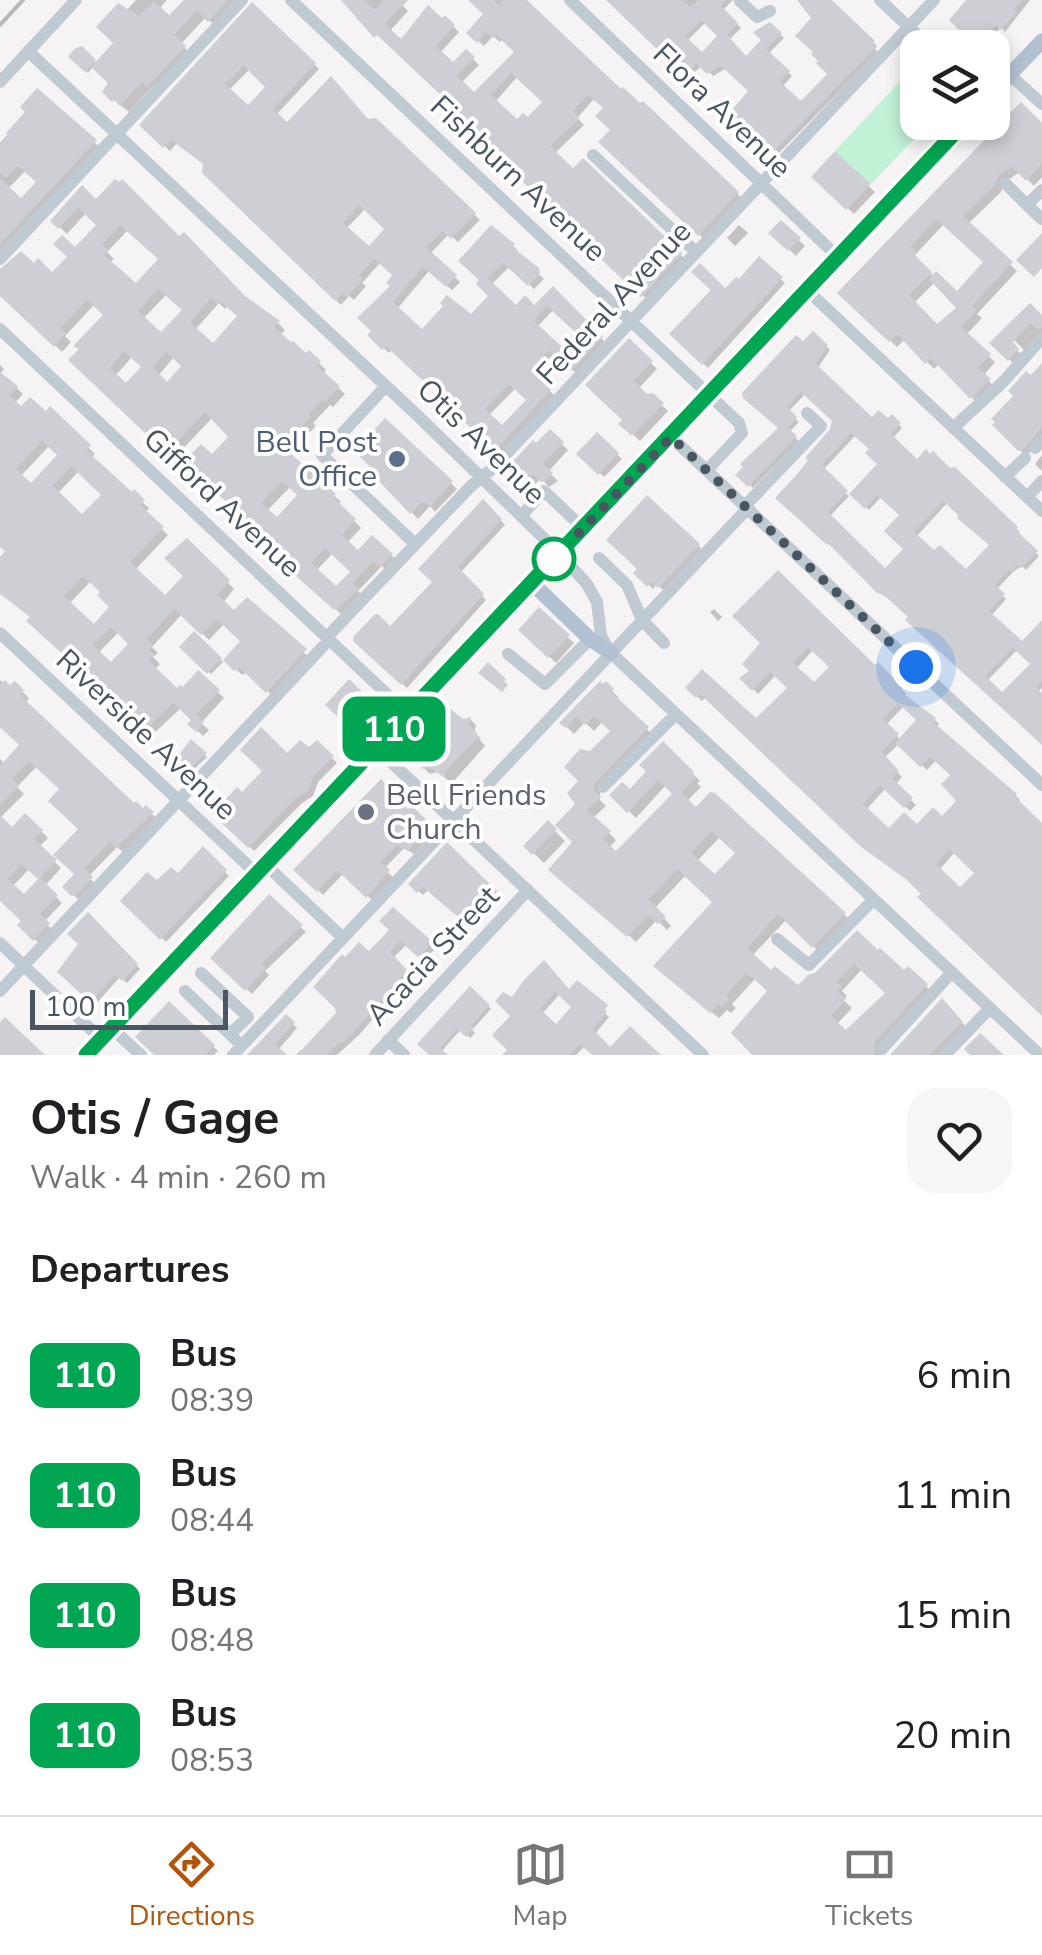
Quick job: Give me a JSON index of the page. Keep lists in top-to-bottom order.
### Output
{
  "streets": {
    "street": [
      "Flora Avenue",
      "Fishburn Avenue",
      "Federal Avenue",
      "Otis Avenue",
      "Gifford Avenue",
      "Riverside Avenue",
      "Acacia Street"
    ]
  },
  "crossings": [
    ["Flora Avenue", "Federal Avenue"],
    ["Fishburn Avenue", "Federal Avenue"],
    ["Federal Avenue", "Otis Avenue"],
    ["Federal Avenue", "Gifford Avenue"],
    ["Federal Avenue", "Riverside Avenue"]
  ],
  "places": ["Bell Post Office", "Bell Friends Church"],
  "lines": ["bus line 110"],
  "scale_bar": "100 m",
  "page": {
    "on_map": "110",
    "scale": "100 m",
    "heading": [
      ["Otis / Gage", "Walk · 4 min · 260 m"],
      "Departures"
    ],
    "list": [
      {
        "mark": "110",
        "name": "Bus",
        "note": "08:39",
        "value": "6 min"
      },
      {
        "mark": "110",
        "name": "Bus",
        "note": "08:44",
        "value": "11 min"
      },
      {
        "mark": "110",
        "name": "Bus",
        "note": "08:48",
        "value": "15 min"
      },
      {
        "mark": "110",
        "name": "Bus",
        "note": "08:53",
        "value": "20 min"
      }
    ],
    "tabs": ["Directions", "Map", "Tickets"]
  }
}
